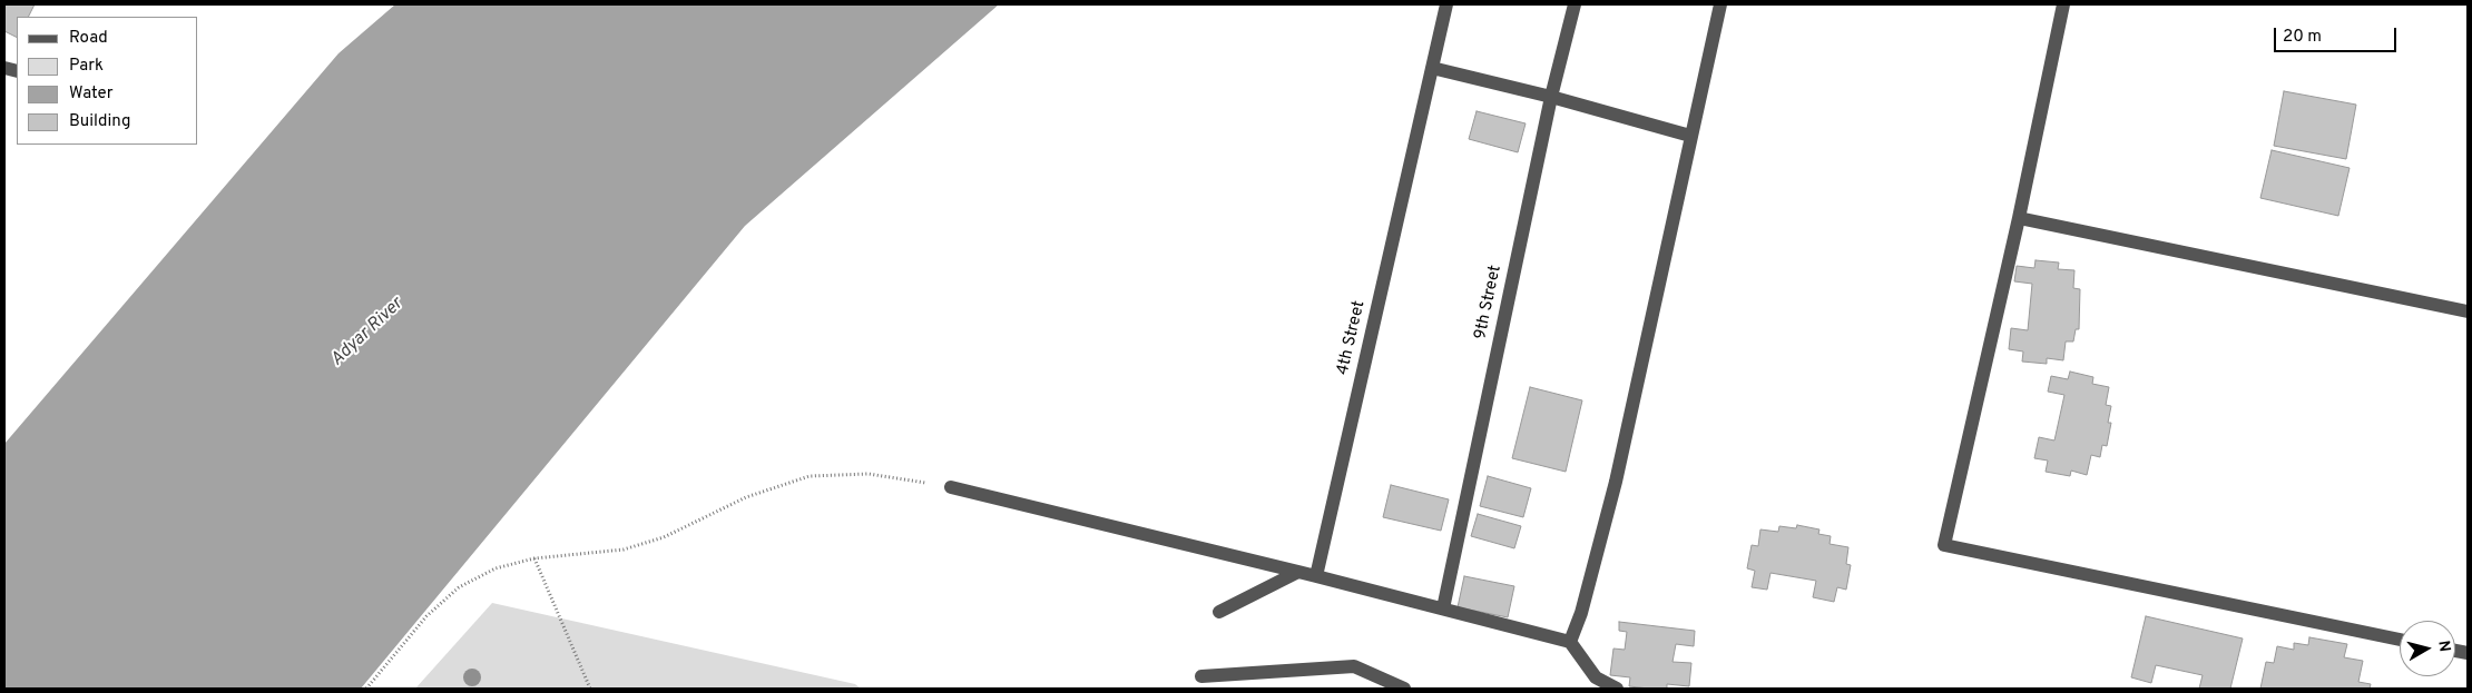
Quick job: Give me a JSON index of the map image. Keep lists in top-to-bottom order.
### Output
{
  "streets": {
    "street": ["9th Street", "4th Street"]
  },
  "water": ["Adyar River"],
  "legend": [
    "Road",
    "Park",
    "Water",
    "Building"
  ],
  "scale_bar": "20 m",
  "north": "right"
}
